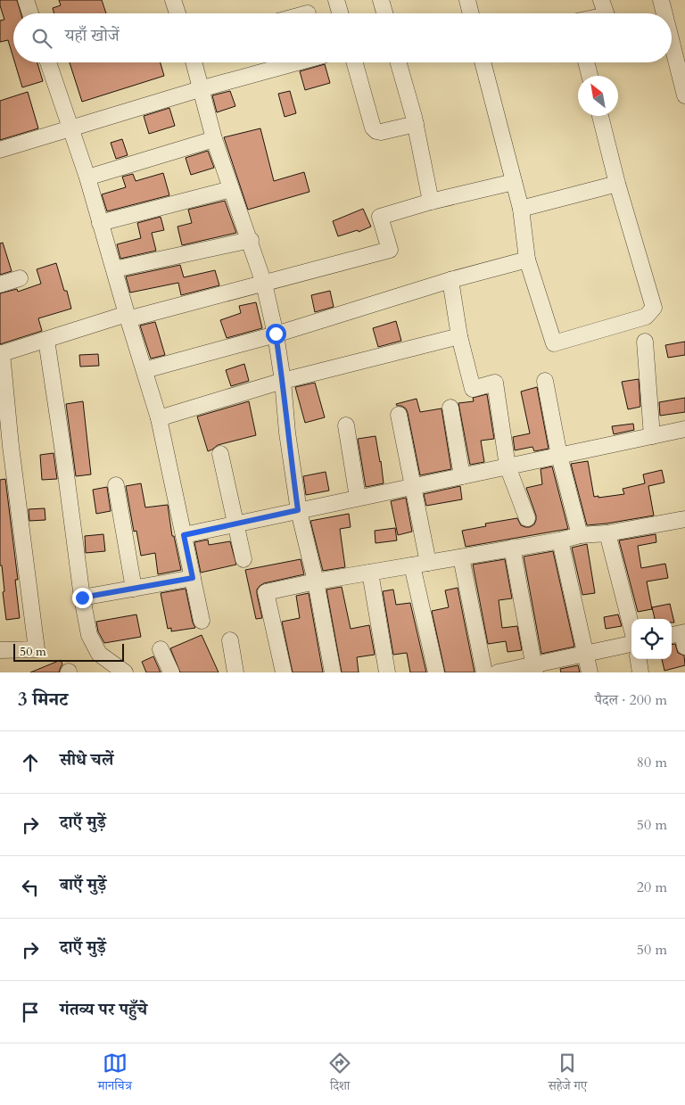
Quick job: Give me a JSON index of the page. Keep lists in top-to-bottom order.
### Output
{
  "scale_bar": "50 m",
  "north": "top left",
  "page": {
    "search": "यहाँ खोजें",
    "scale": "50 m",
    "heading": ["3 मिनट", "पैदल · 200 m"],
    "list": [
      ["सीधे चलें", "80 m"],
      ["दाएँ मुड़ें", "50 m"],
      ["बाएँ मुड़ें", "20 m"],
      ["दाएँ मुड़ें", "50 m"],
      "गंतव्य पर पहुँचे"
    ],
    "nav": ["मानचित्र", "दिशा", "सहेजे गए"]
  }
}
